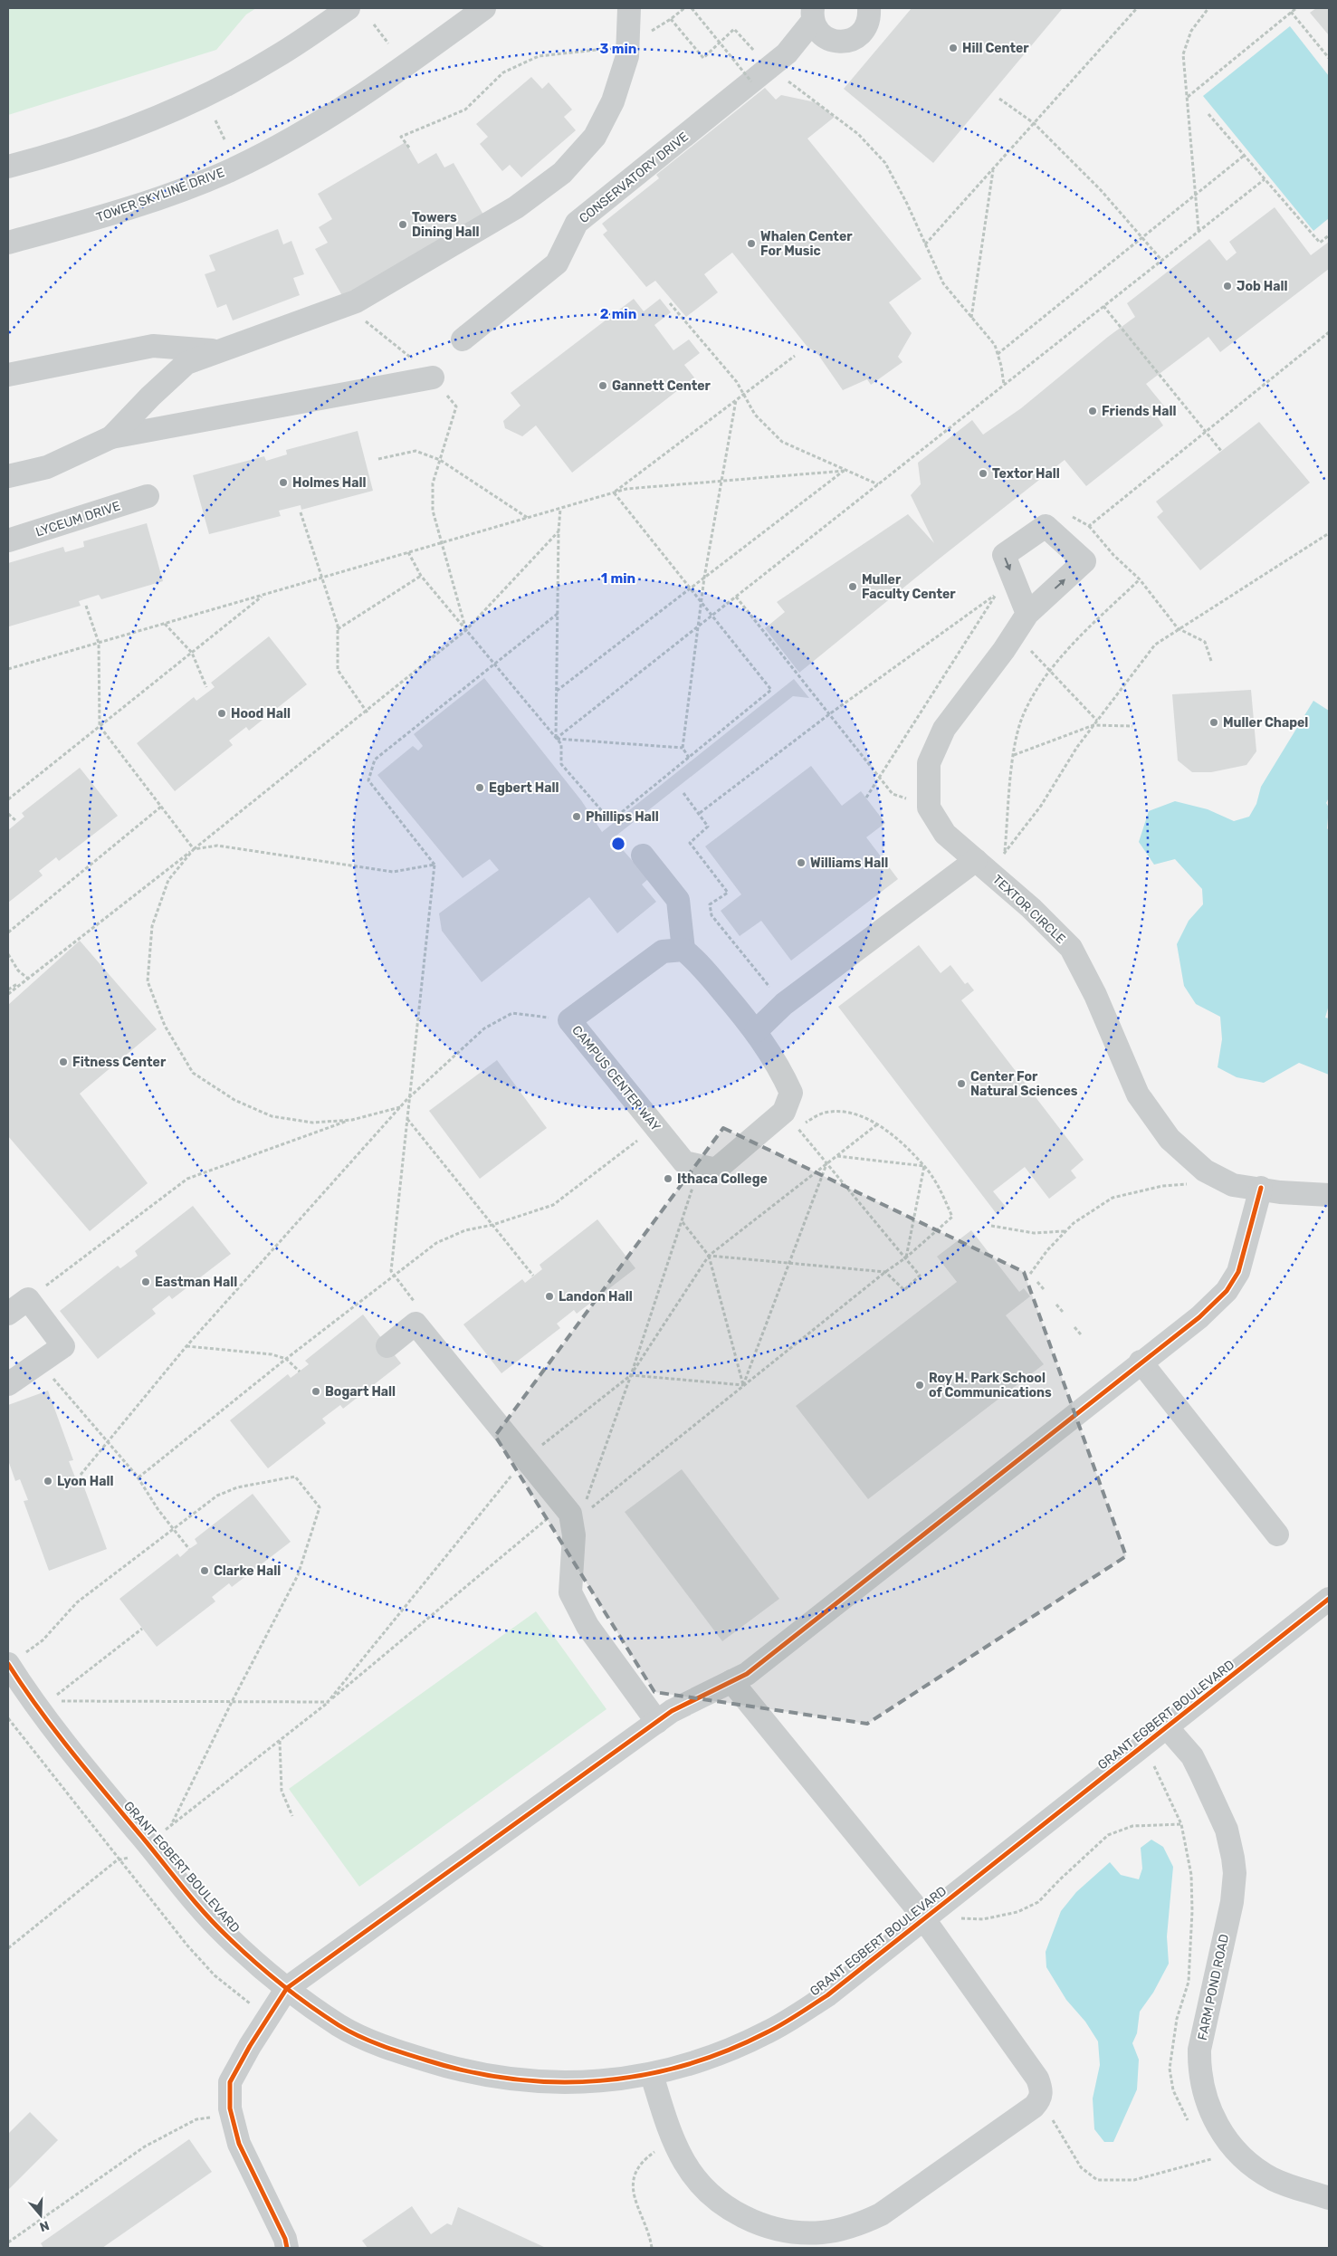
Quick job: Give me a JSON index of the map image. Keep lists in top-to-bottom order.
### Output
{
  "streets": {
    "street": [
      "CONSERVATORY DRIVE",
      "TOWER SKYLINE DRIVE",
      "LYCEUM DRIVE",
      "TEXTOR CIRCLE",
      "CAMPUS CENTER WAY",
      "GRANT EGBERT BOULEVARD",
      "FARM POND ROAD"
    ]
  },
  "crossings": [
    ["GRANT EGBERT BOULEVARD", "FARM POND ROAD"]
  ],
  "places": [
    "Hill Center",
    "Towers Dining Hall",
    "Whalen Center For Music",
    "Job Hall",
    "Gannett Center",
    "Friends Hall",
    "Textor Hall",
    "Holmes Hall",
    "Muller Faculty Center",
    "Hood Hall",
    "Muller Chapel",
    "Egbert Hall",
    "Phillips Hall",
    "Williams Hall",
    "Fitness Center",
    "Center For Natural Sciences",
    "Ithaca College",
    "Eastman Hall",
    "Landon Hall",
    "Roy H. Park School of Communications",
    "Bogart Hall",
    "Lyon Hall",
    "Clarke Hall"
  ],
  "north": "bottom",
  "rings": ["3 min", "2 min", "1 min"]
}
